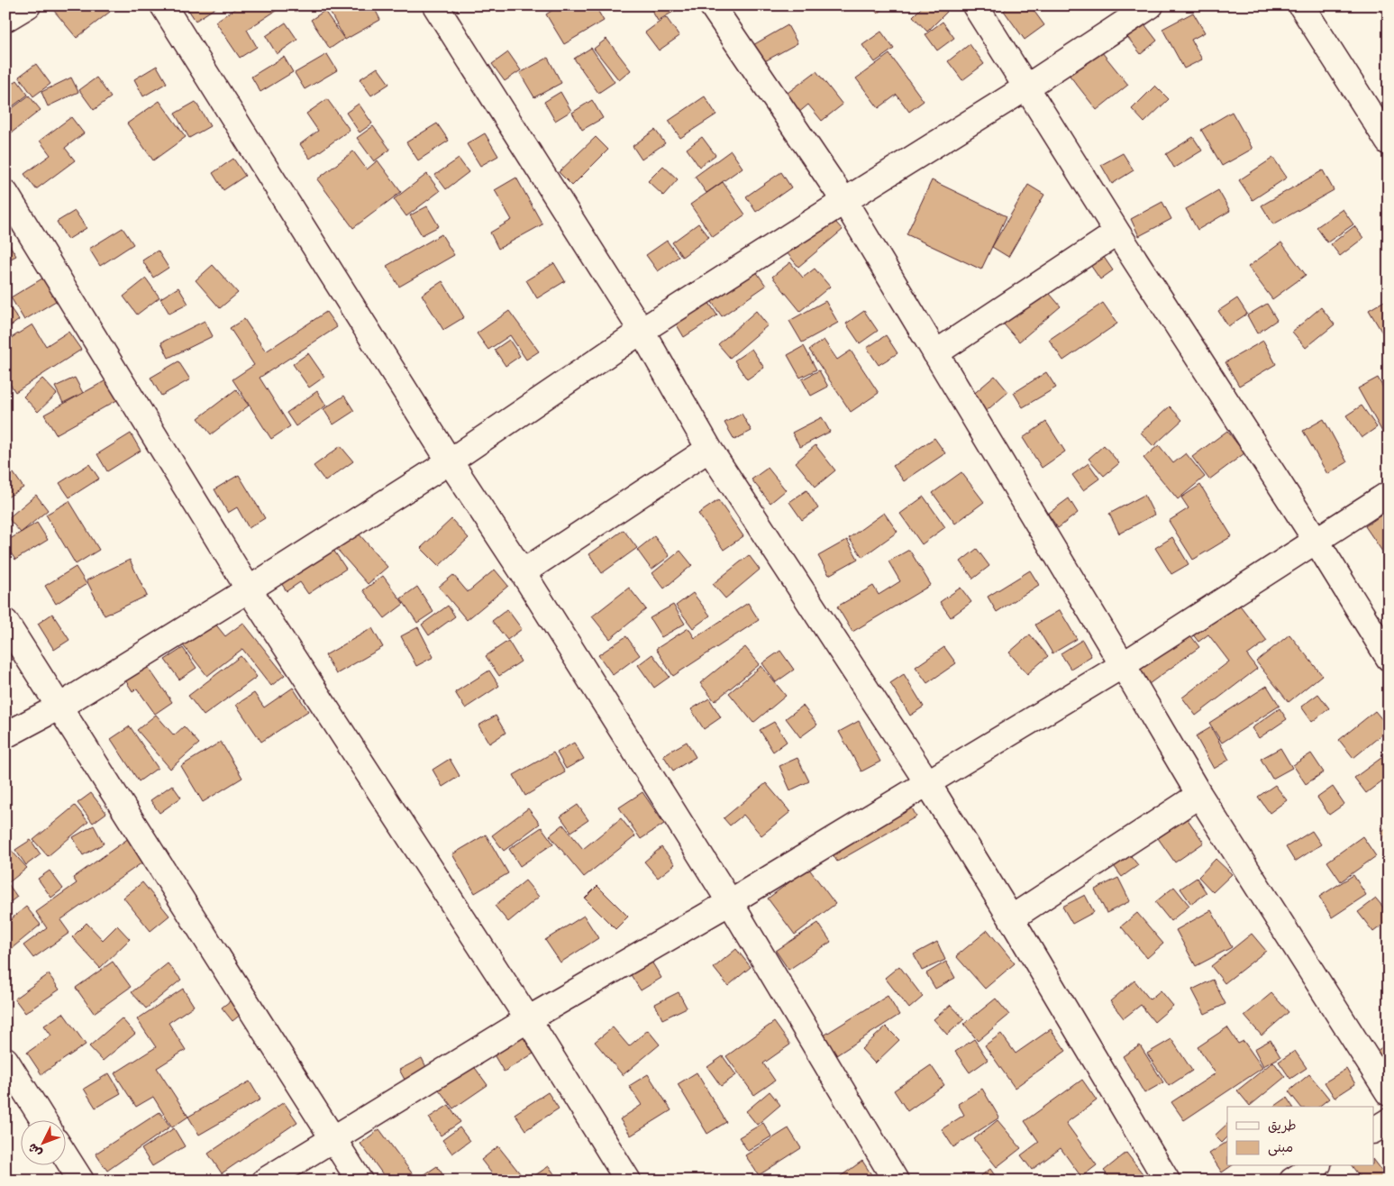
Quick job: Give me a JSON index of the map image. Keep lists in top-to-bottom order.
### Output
{
  "legend": ["طريق", "مبنى"],
  "north": "bottom left"
}
